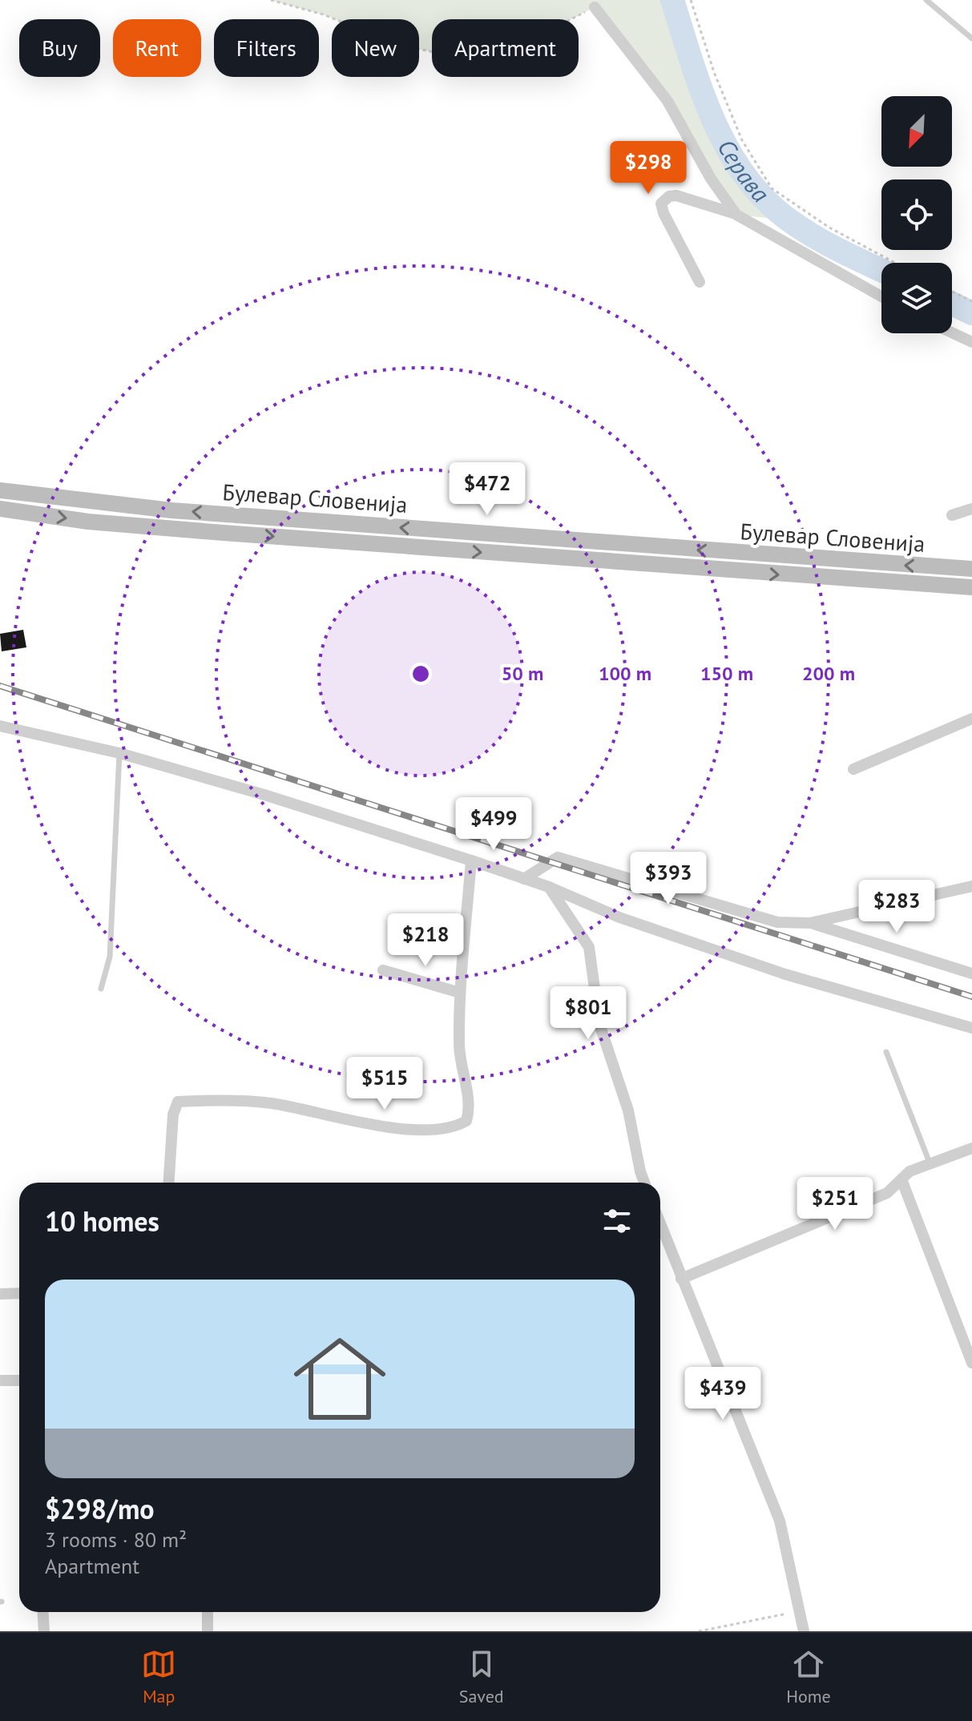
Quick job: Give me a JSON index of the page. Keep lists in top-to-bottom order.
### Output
{
  "streets": {
    "street": ["Булевар Словенија"]
  },
  "water": ["Серава"],
  "north": "bottom left",
  "page": {
    "chip": [
      "Buy",
      "Rent",
      "Filters",
      "New",
      "Apartment"
    ],
    "price": [
      "$298",
      "$472",
      "$499",
      "$393",
      "$283",
      "$218",
      "$801",
      "$515",
      "$251",
      "$439"
    ],
    "heading": "10 homes",
    "list": [
      {
        "name": "$298/mo",
        "note": "3 rooms · 80 m² · Apartment"
      }
    ],
    "tabs": ["Map", "Saved", "Home"]
  },
  "rings": [
    "50 m",
    "100 m",
    "150 m",
    "200 m"
  ]
}
